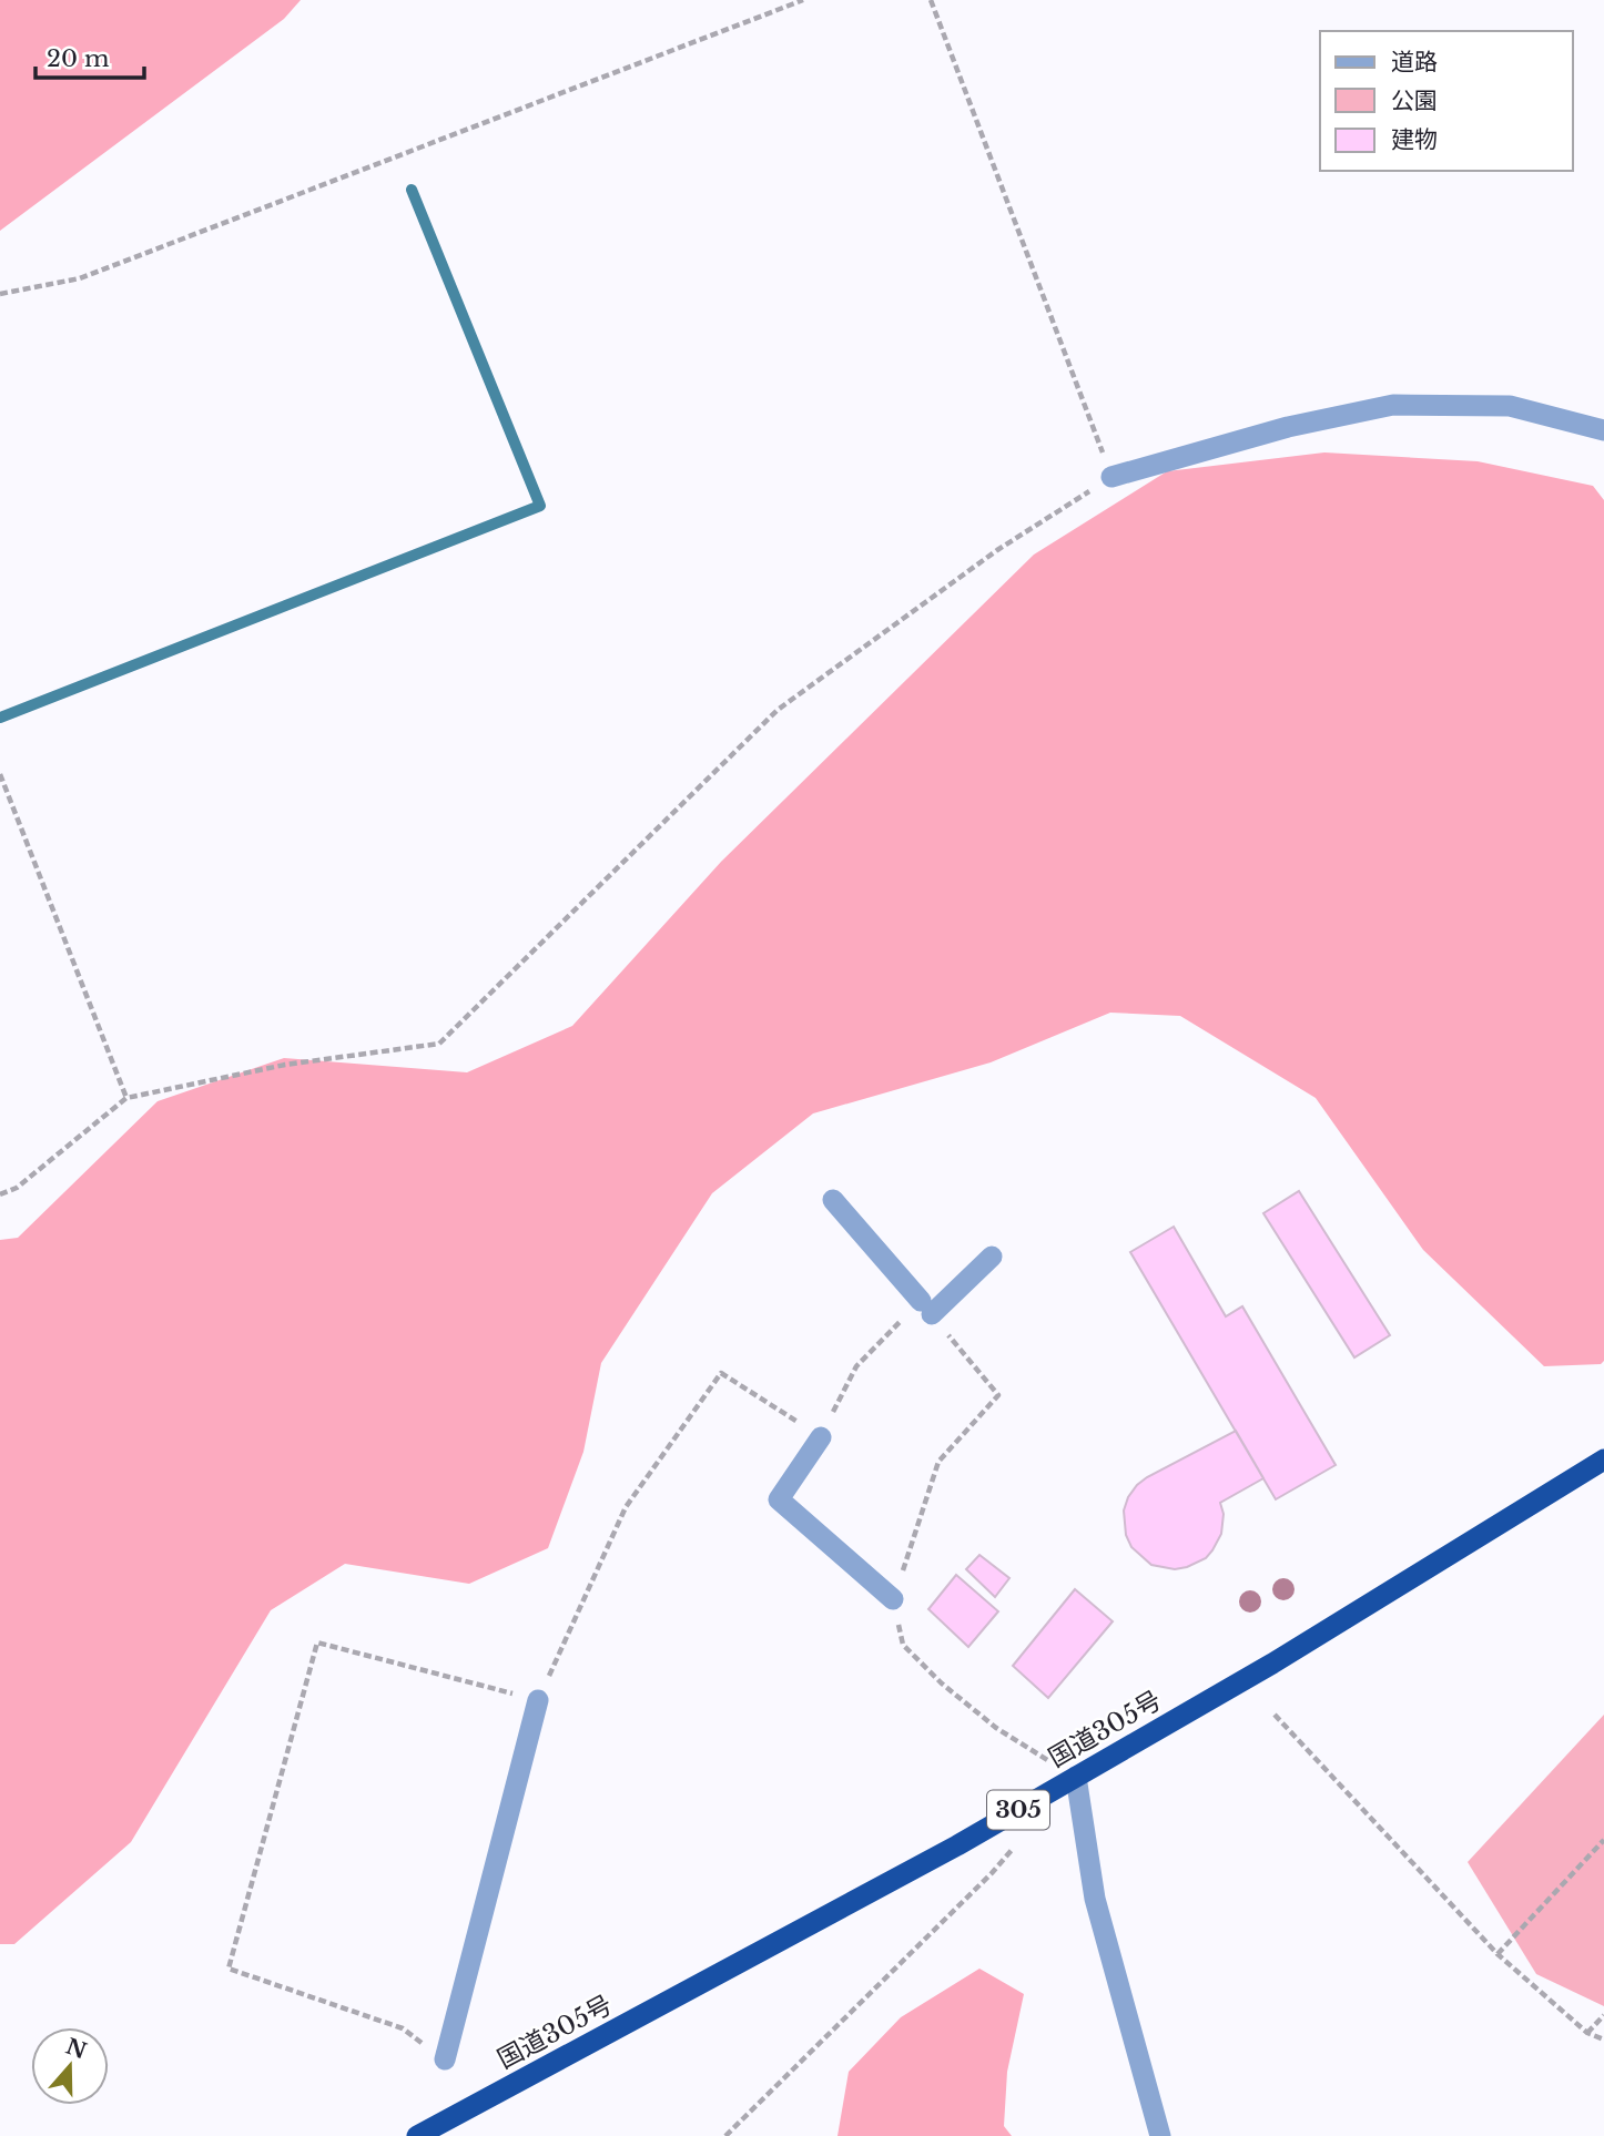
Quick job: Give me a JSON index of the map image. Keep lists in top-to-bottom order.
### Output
{
  "streets": {
    "highway": ["国道305号", "305"]
  },
  "legend": ["道路", "公園", "建物"],
  "scale_bar": "20 m",
  "north": "top"
}
